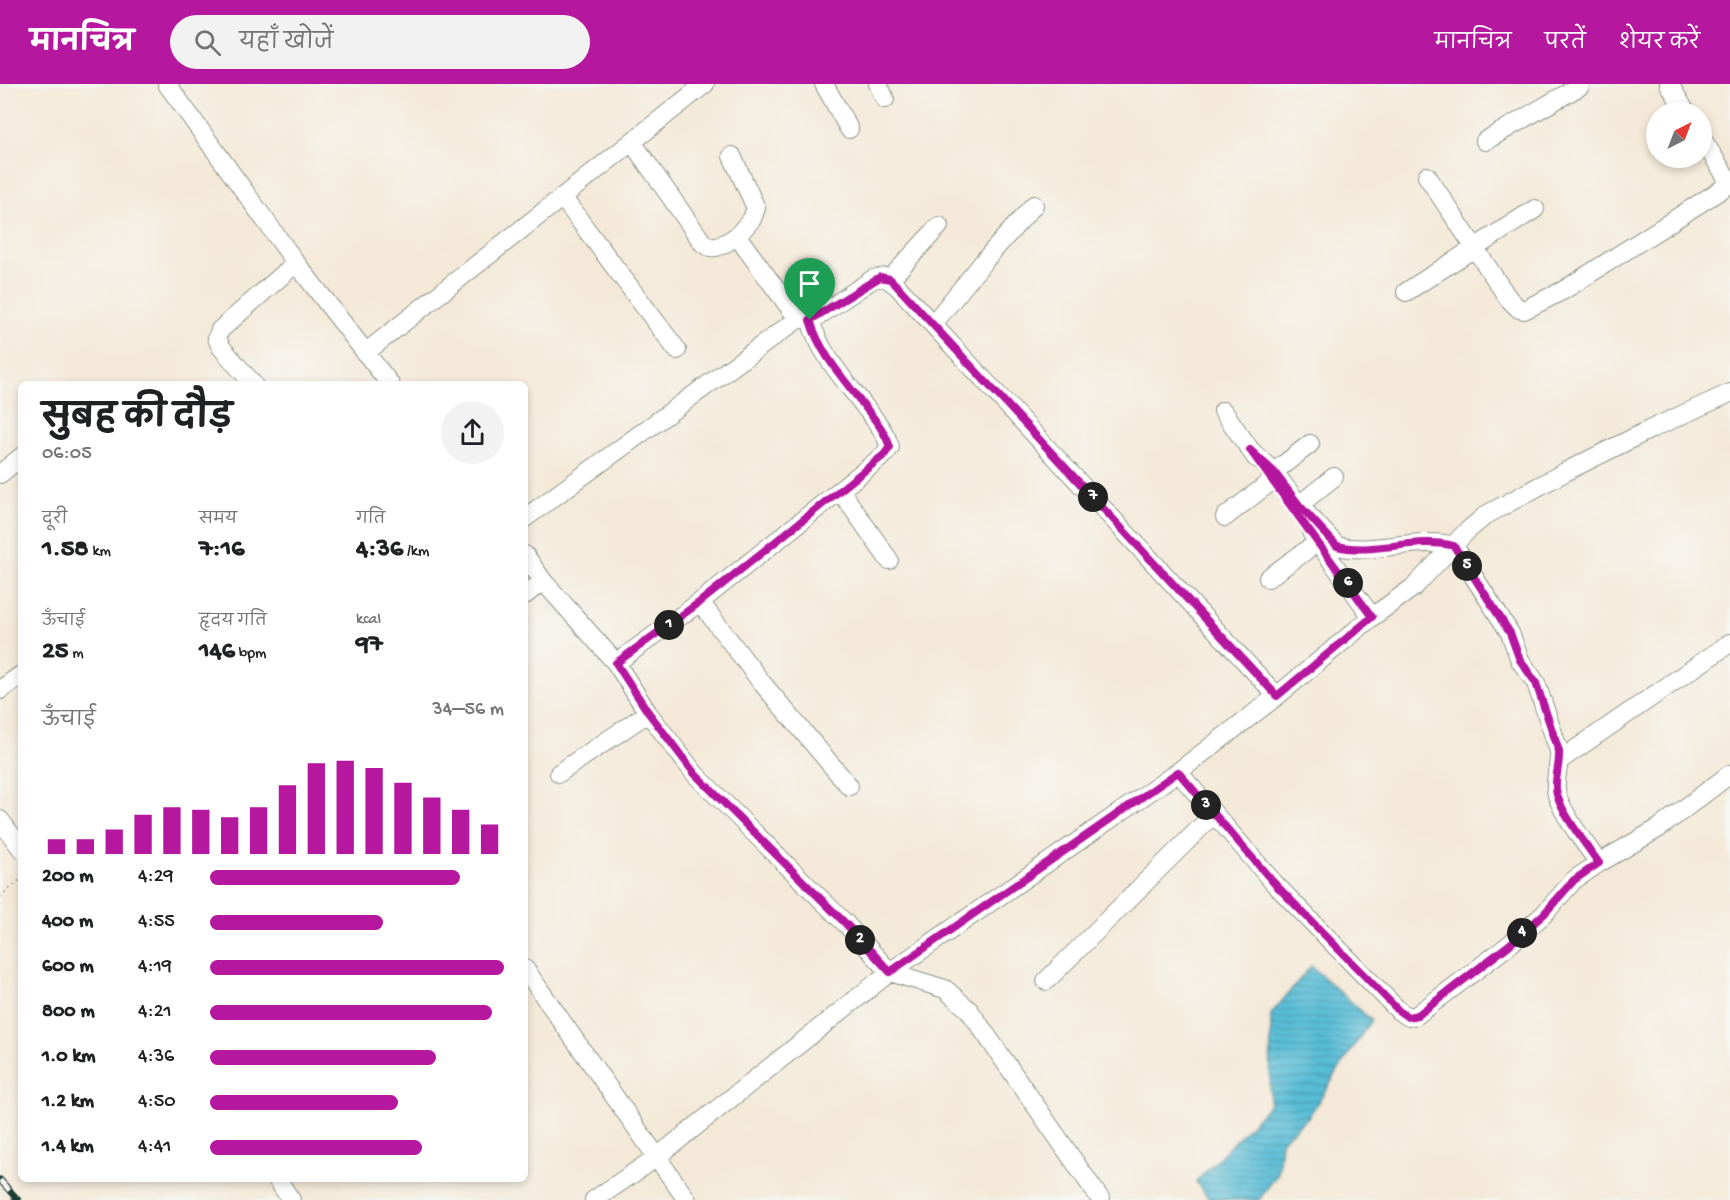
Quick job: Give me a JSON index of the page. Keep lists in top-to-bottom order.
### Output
{
  "north": "top right",
  "page": {
    "header": "मानचित्र",
    "search": "यहाँ खोजें",
    "nav": ["मानचित्र", "परतें", "शेयर करें"],
    "heading": ["सुबह की दौड़", "06:05"],
    "pins": [
      "7",
      "5",
      "6",
      "1",
      "3",
      "4",
      "2"
    ],
    "stats": [
      ["दूरी", "1.58 km"],
      ["समय", "7:16"],
      ["गति", "4:36 /km"],
      ["ऊँचाई", "25 m"],
      ["हृदय गति", "146 bpm"],
      ["kcal", "97"]
    ],
    "chart": ["ऊँचाई", "34–56 m"],
    "list": [
      {
        "name": "200 m",
        "note": "4:29"
      },
      {
        "name": "400 m",
        "note": "4:55"
      },
      {
        "name": "600 m",
        "note": "4:19"
      },
      {
        "name": "800 m",
        "note": "4:21"
      },
      {
        "name": "1.0 km",
        "note": "4:36"
      },
      {
        "name": "1.2 km",
        "note": "4:50"
      },
      {
        "name": "1.4 km",
        "note": "4:41"
      }
    ]
  }
}
